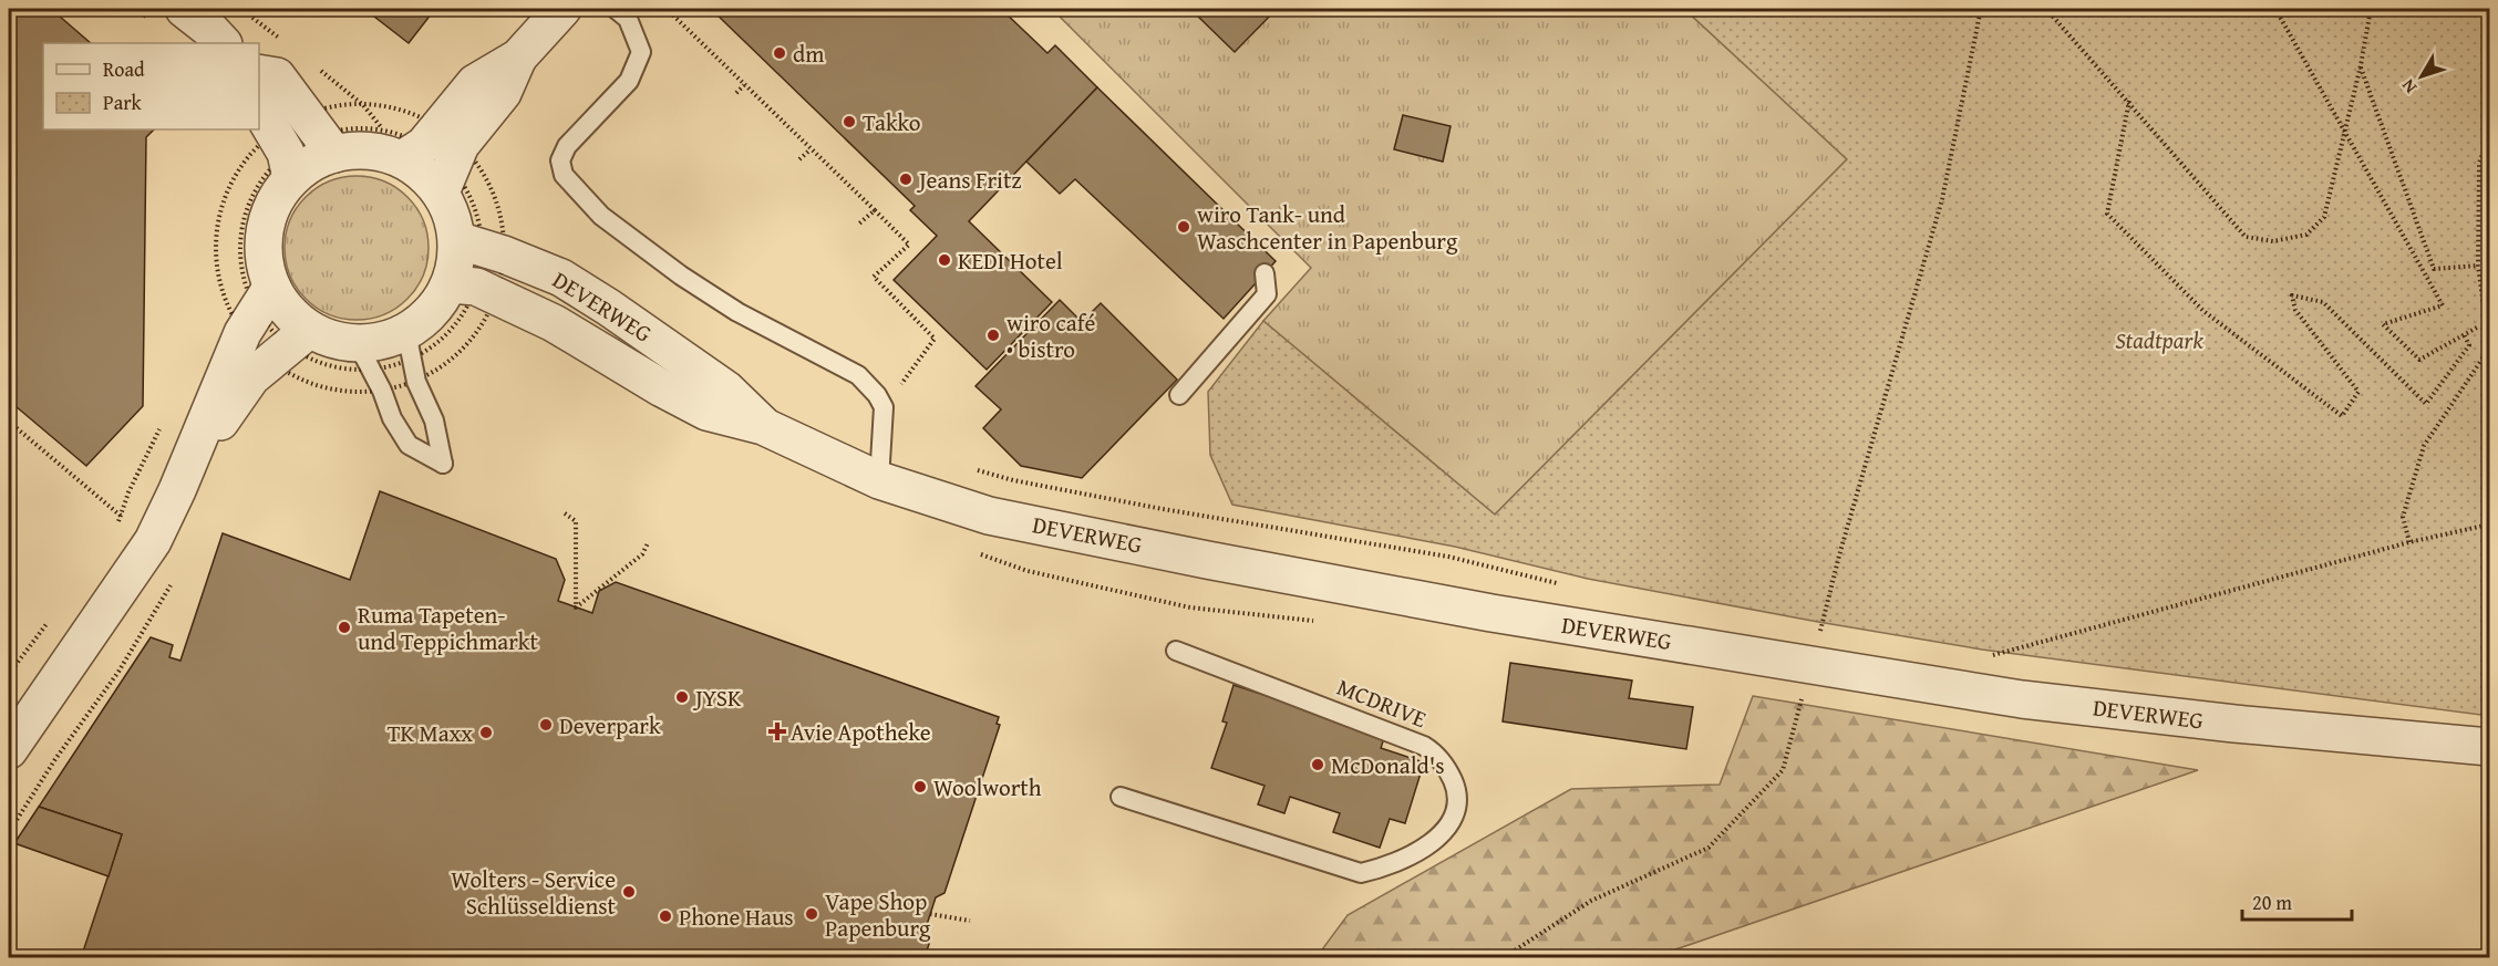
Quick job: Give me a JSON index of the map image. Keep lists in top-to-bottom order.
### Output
{
  "streets": {
    "street": ["DEVERWEG"],
    "lane": ["MCDRIVE"]
  },
  "parks": ["Stadtpark"],
  "places": {
    "other": [
      "dm",
      "Takko",
      "Jeans Fritz",
      "wiro Tank- und Waschcenter in Papenburg",
      "KEDI Hotel",
      "wiro café • bistro",
      "Ruma Tapeten- und Teppichmarkt",
      "JYSK",
      "Deverpark",
      "TK Maxx",
      "McDonald's",
      "Woolworth",
      "Wolters - Service Schlüsseldienst",
      "Vape Shop Papenburg",
      "Phone Haus"
    ],
    "health": ["Avie Apotheke"]
  },
  "legend": ["Road", "Park"],
  "scale_bar": "20 m",
  "north": "bottom left"
}
